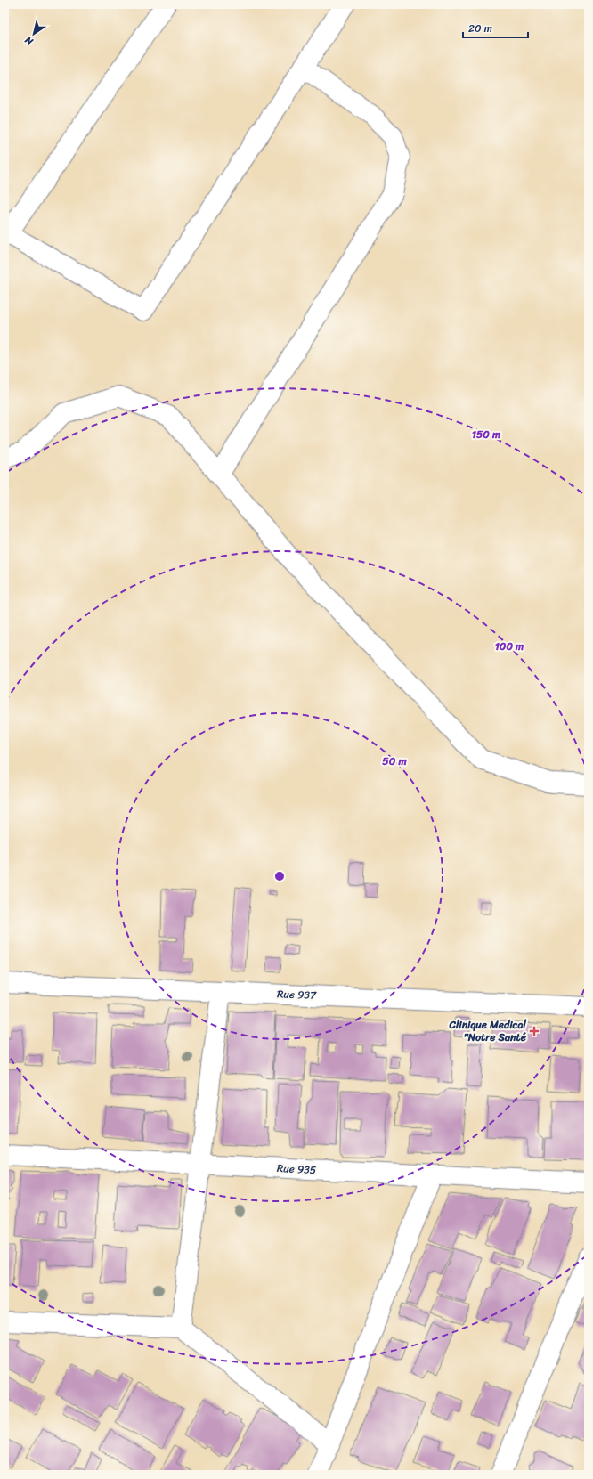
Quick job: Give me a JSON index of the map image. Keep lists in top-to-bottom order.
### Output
{
  "streets": {
    "street": ["Rue 937", "Rue 935"]
  },
  "places": {
    "health": ["Clinique Medical \"Notre Santé"]
  },
  "scale_bar": "20 m",
  "north": "bottom left",
  "rings": ["150 m", "100 m", "50 m"]
}
